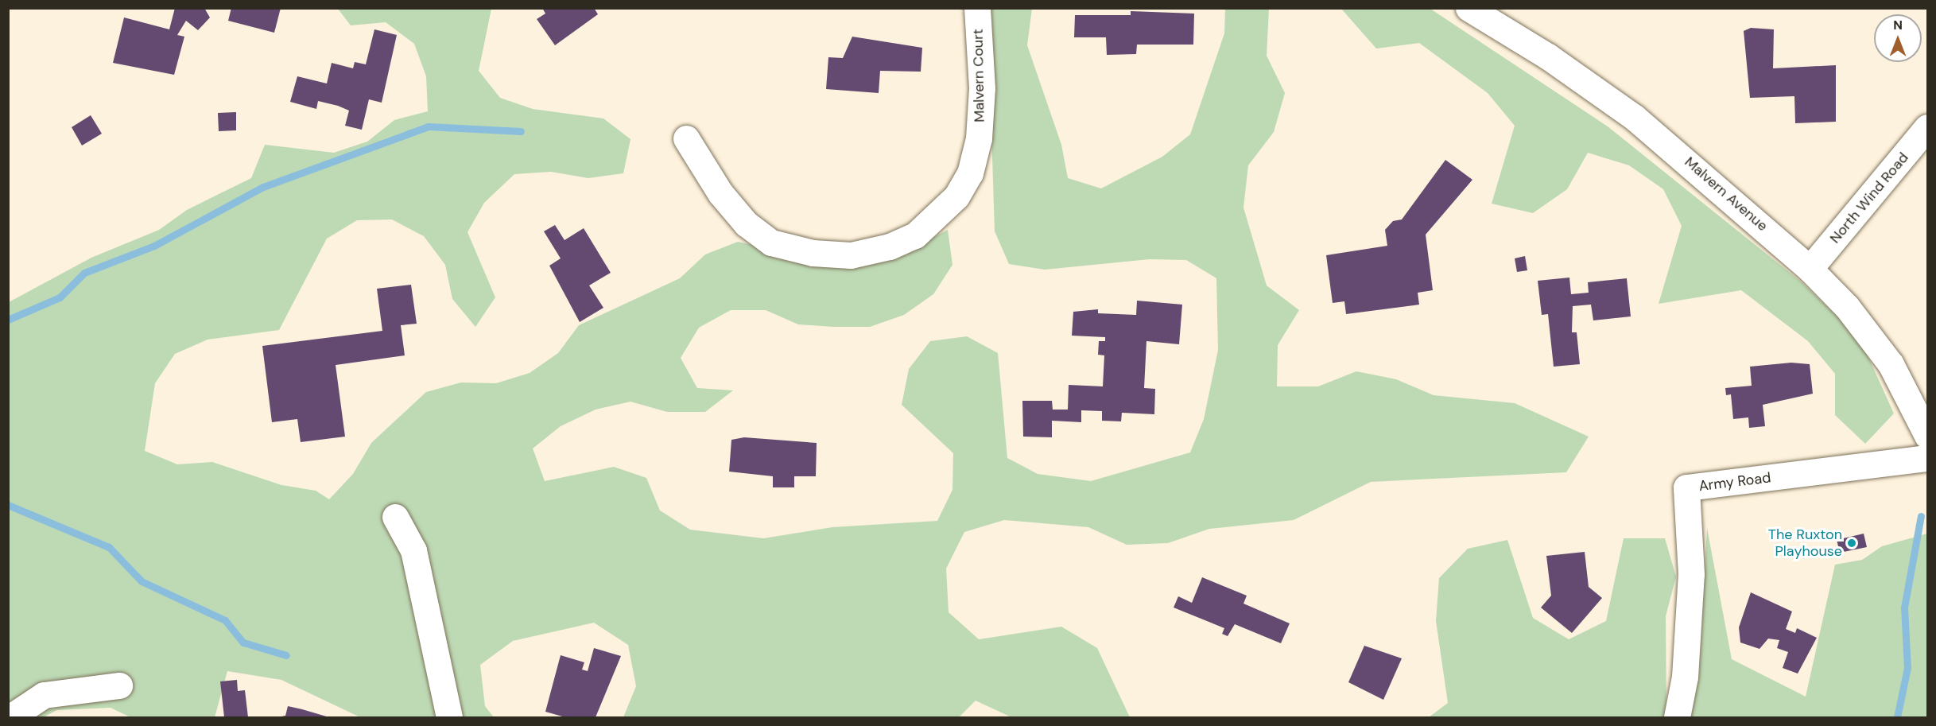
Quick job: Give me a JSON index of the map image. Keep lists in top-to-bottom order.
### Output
{
  "streets": {
    "street": [
      "Malvern Court",
      "Malvern Avenue",
      "North Wind Road",
      "Army Road"
    ]
  },
  "crossings": [
    ["Malvern Avenue", "North Wind Road"]
  ],
  "places": ["The Ruxton Playhouse"],
  "north": "top"
}
